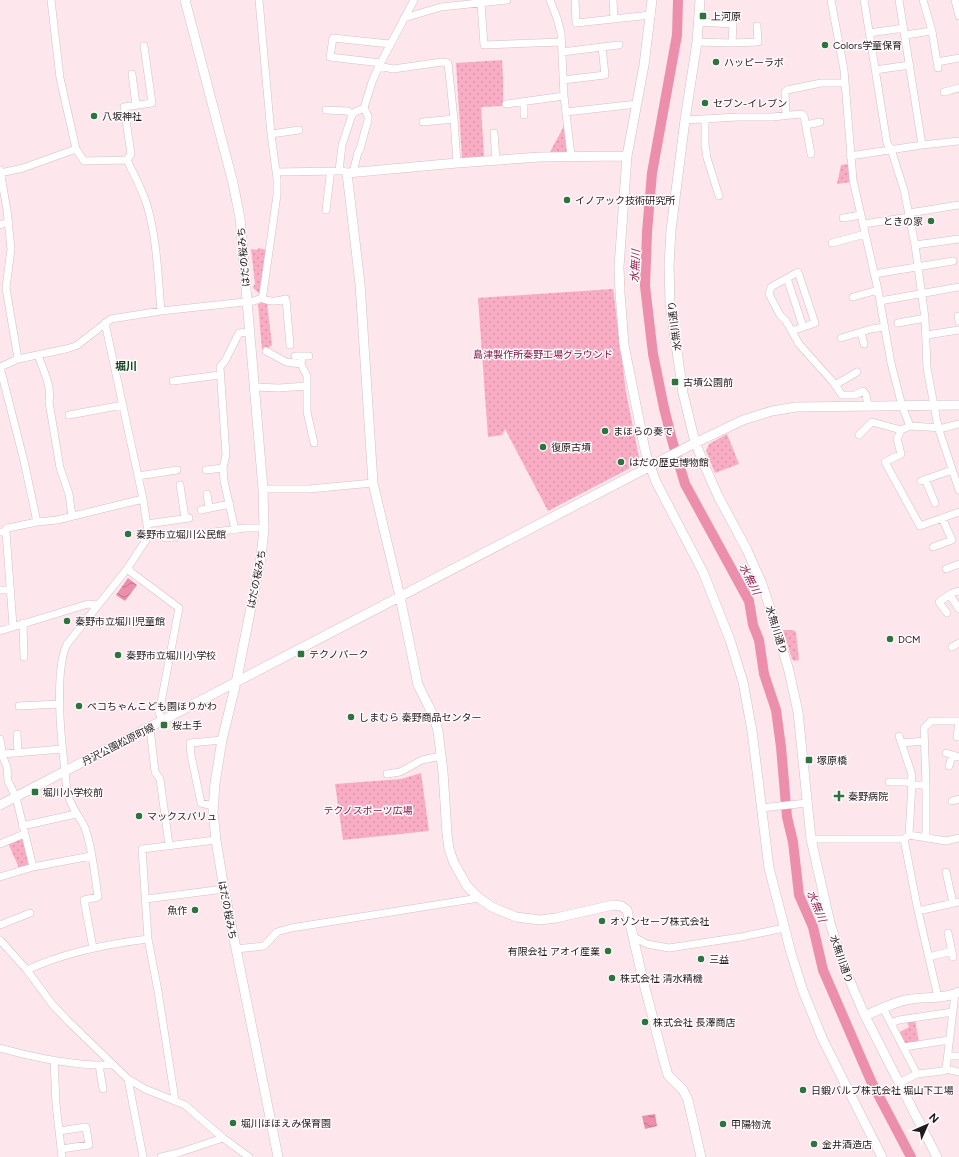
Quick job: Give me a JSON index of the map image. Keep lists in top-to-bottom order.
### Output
{
  "streets": {
    "street": ["はだの桜みち", "水無川通り", "丹沢公園松原町線"]
  },
  "crossings": [
    ["はだの桜みち", "丹沢公園松原町線"],
    ["水無川通り", "丹沢公園松原町線"]
  ],
  "districts": ["堀川"],
  "water": ["水無川"],
  "parks": ["島津製作所秦野工場グラウンド", "テクノスポーツ広場"],
  "places": {
    "transit": [
      "上河原",
      "古墳公園前",
      "テクノパーク",
      "桜土手",
      "塚原橋",
      "堀川小学校前"
    ],
    "other": [
      "Colors学童保育",
      "ハッピーラボ",
      "セブン-イレブン",
      "八坂神社",
      "イノアック技術研究所",
      "ときの家",
      "まほらの奏で",
      "復原古墳",
      "はだの歴史博物館",
      "秦野市立堀川公民館",
      "秦野市立堀川児童館",
      "DCM",
      "秦野市立堀川小学校",
      "ペコちゃんこども園ほりかわ",
      "しまむら 秦野商品センター",
      "マックスバリュ",
      "魚作",
      "オゾンセーブ株式会社",
      "有限会社 アオイ産業",
      "三益",
      "株式会社 清水精機",
      "株式会社 長澤商店",
      "日鍛バルブ株式会社 堀山下工場",
      "堀川ほほえみ保育園",
      "甲陽物流",
      "金井酒造店"
    ],
    "health": ["秦野病院"]
  },
  "north": "top right"
}
